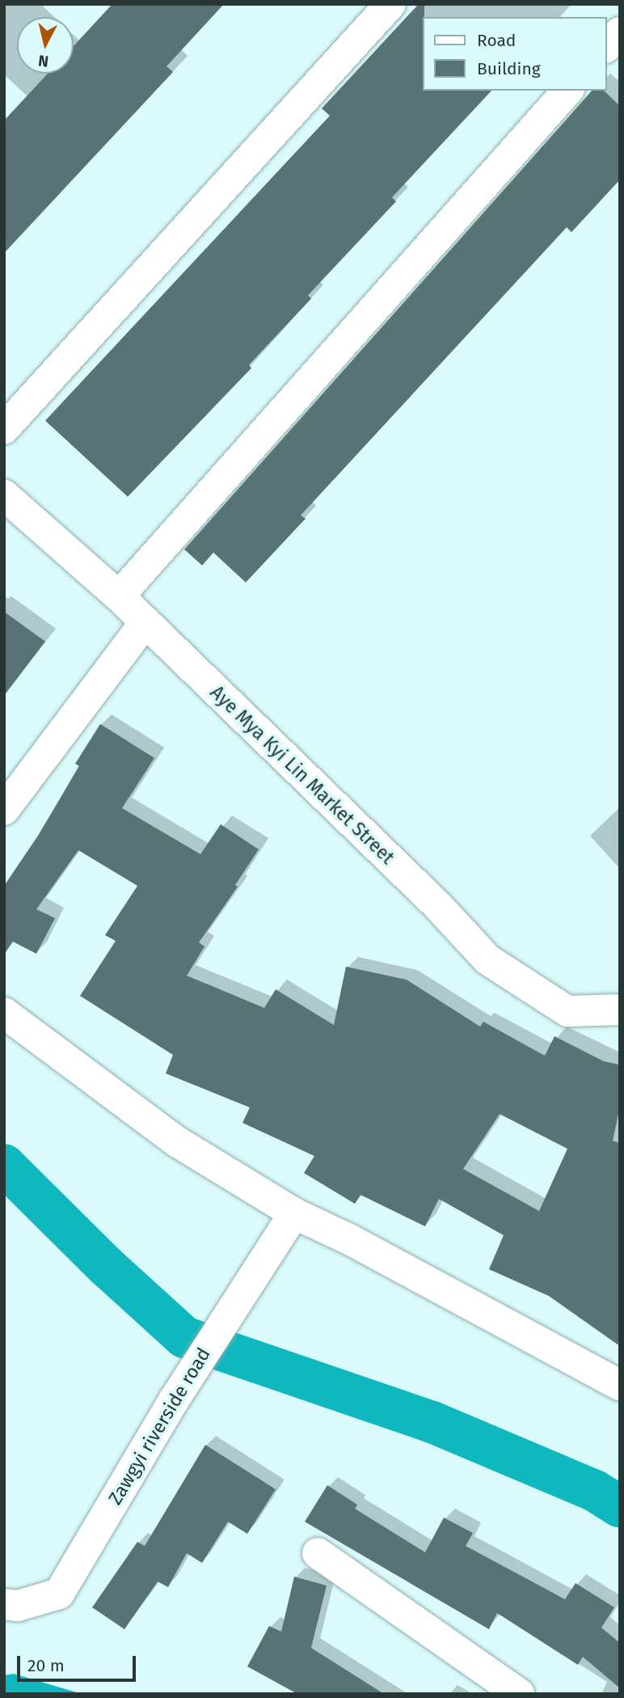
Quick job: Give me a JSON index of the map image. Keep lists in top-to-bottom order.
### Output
{
  "streets": {
    "street": ["Aye Mya Kyi Lin Market Street", "Zawgyi riverside road"]
  },
  "legend": ["Road", "Building"],
  "scale_bar": "20 m",
  "north": "bottom"
}
